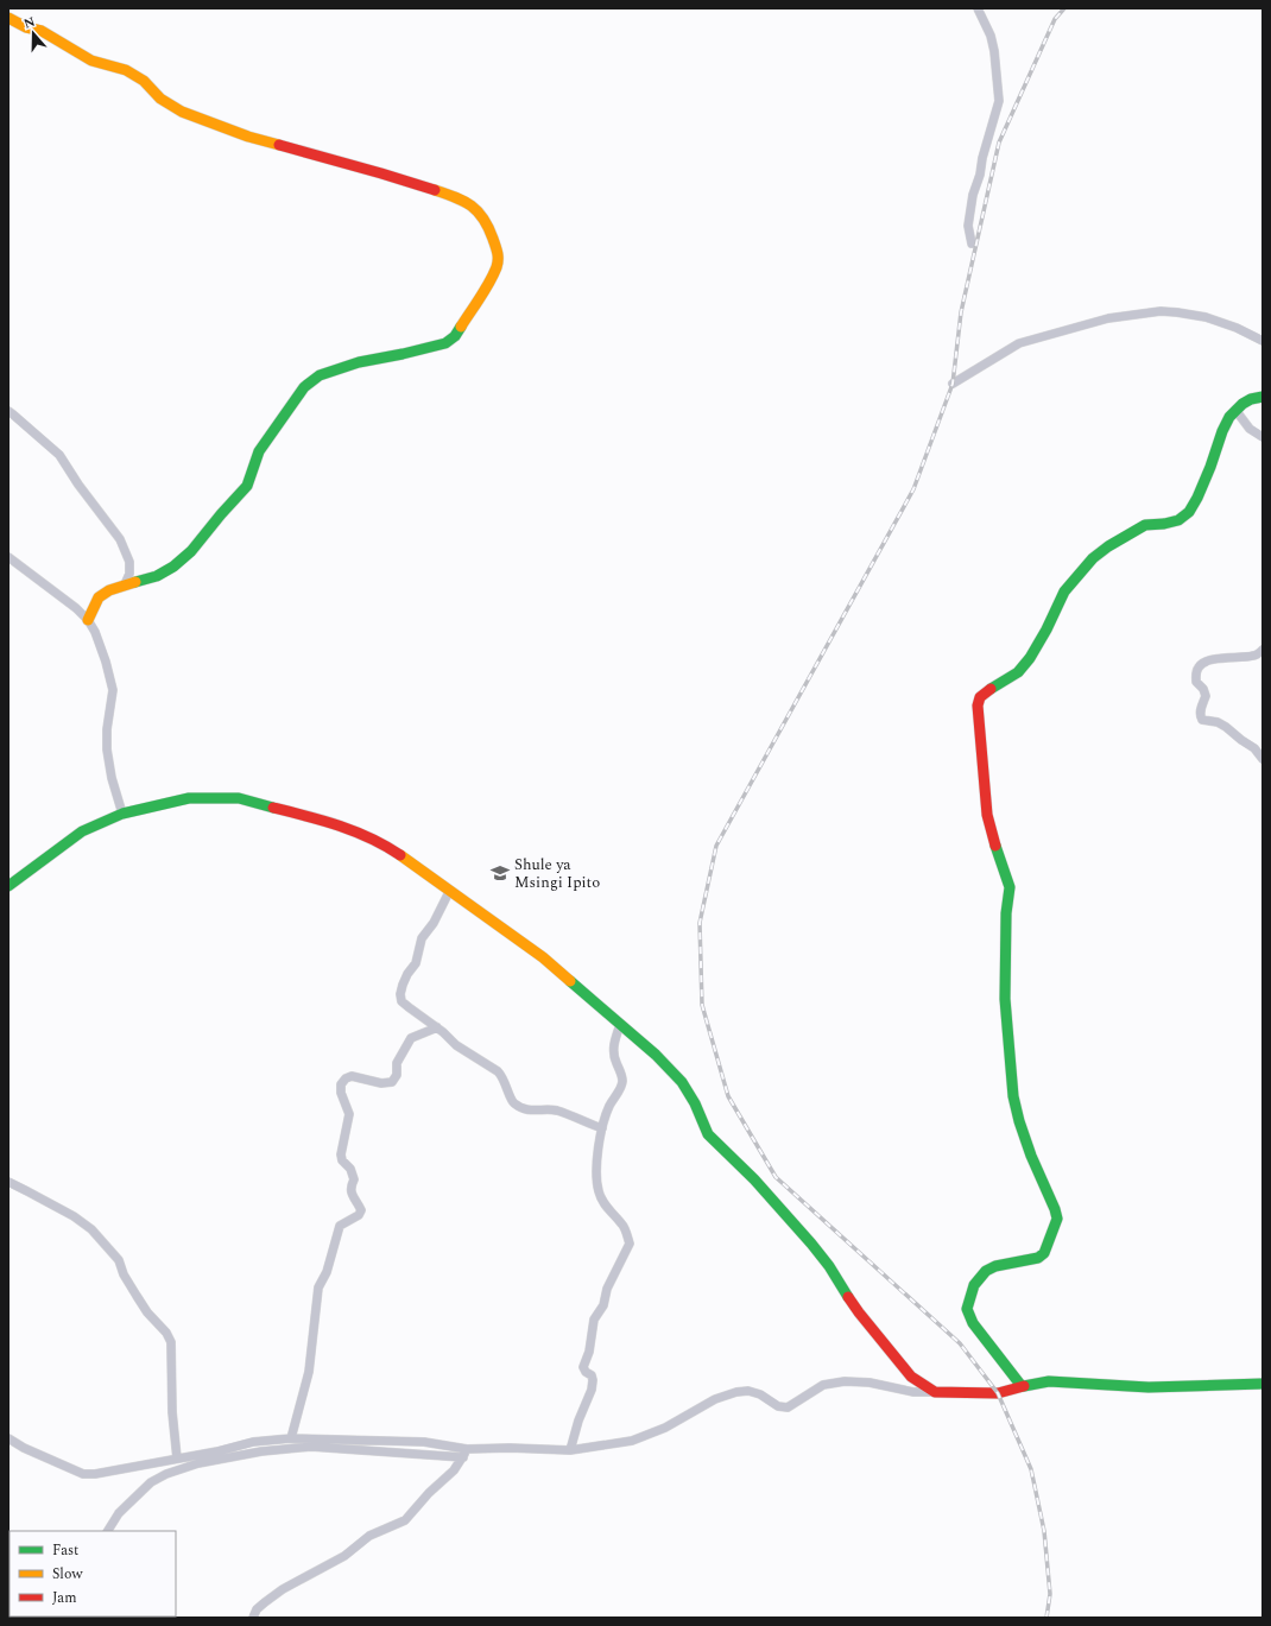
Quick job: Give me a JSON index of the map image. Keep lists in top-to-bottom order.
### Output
{
  "places": {
    "school or university": ["Shule ya Msingi Ipito"]
  },
  "legend": ["Fast", "Slow", "Jam"],
  "north": "top"
}
